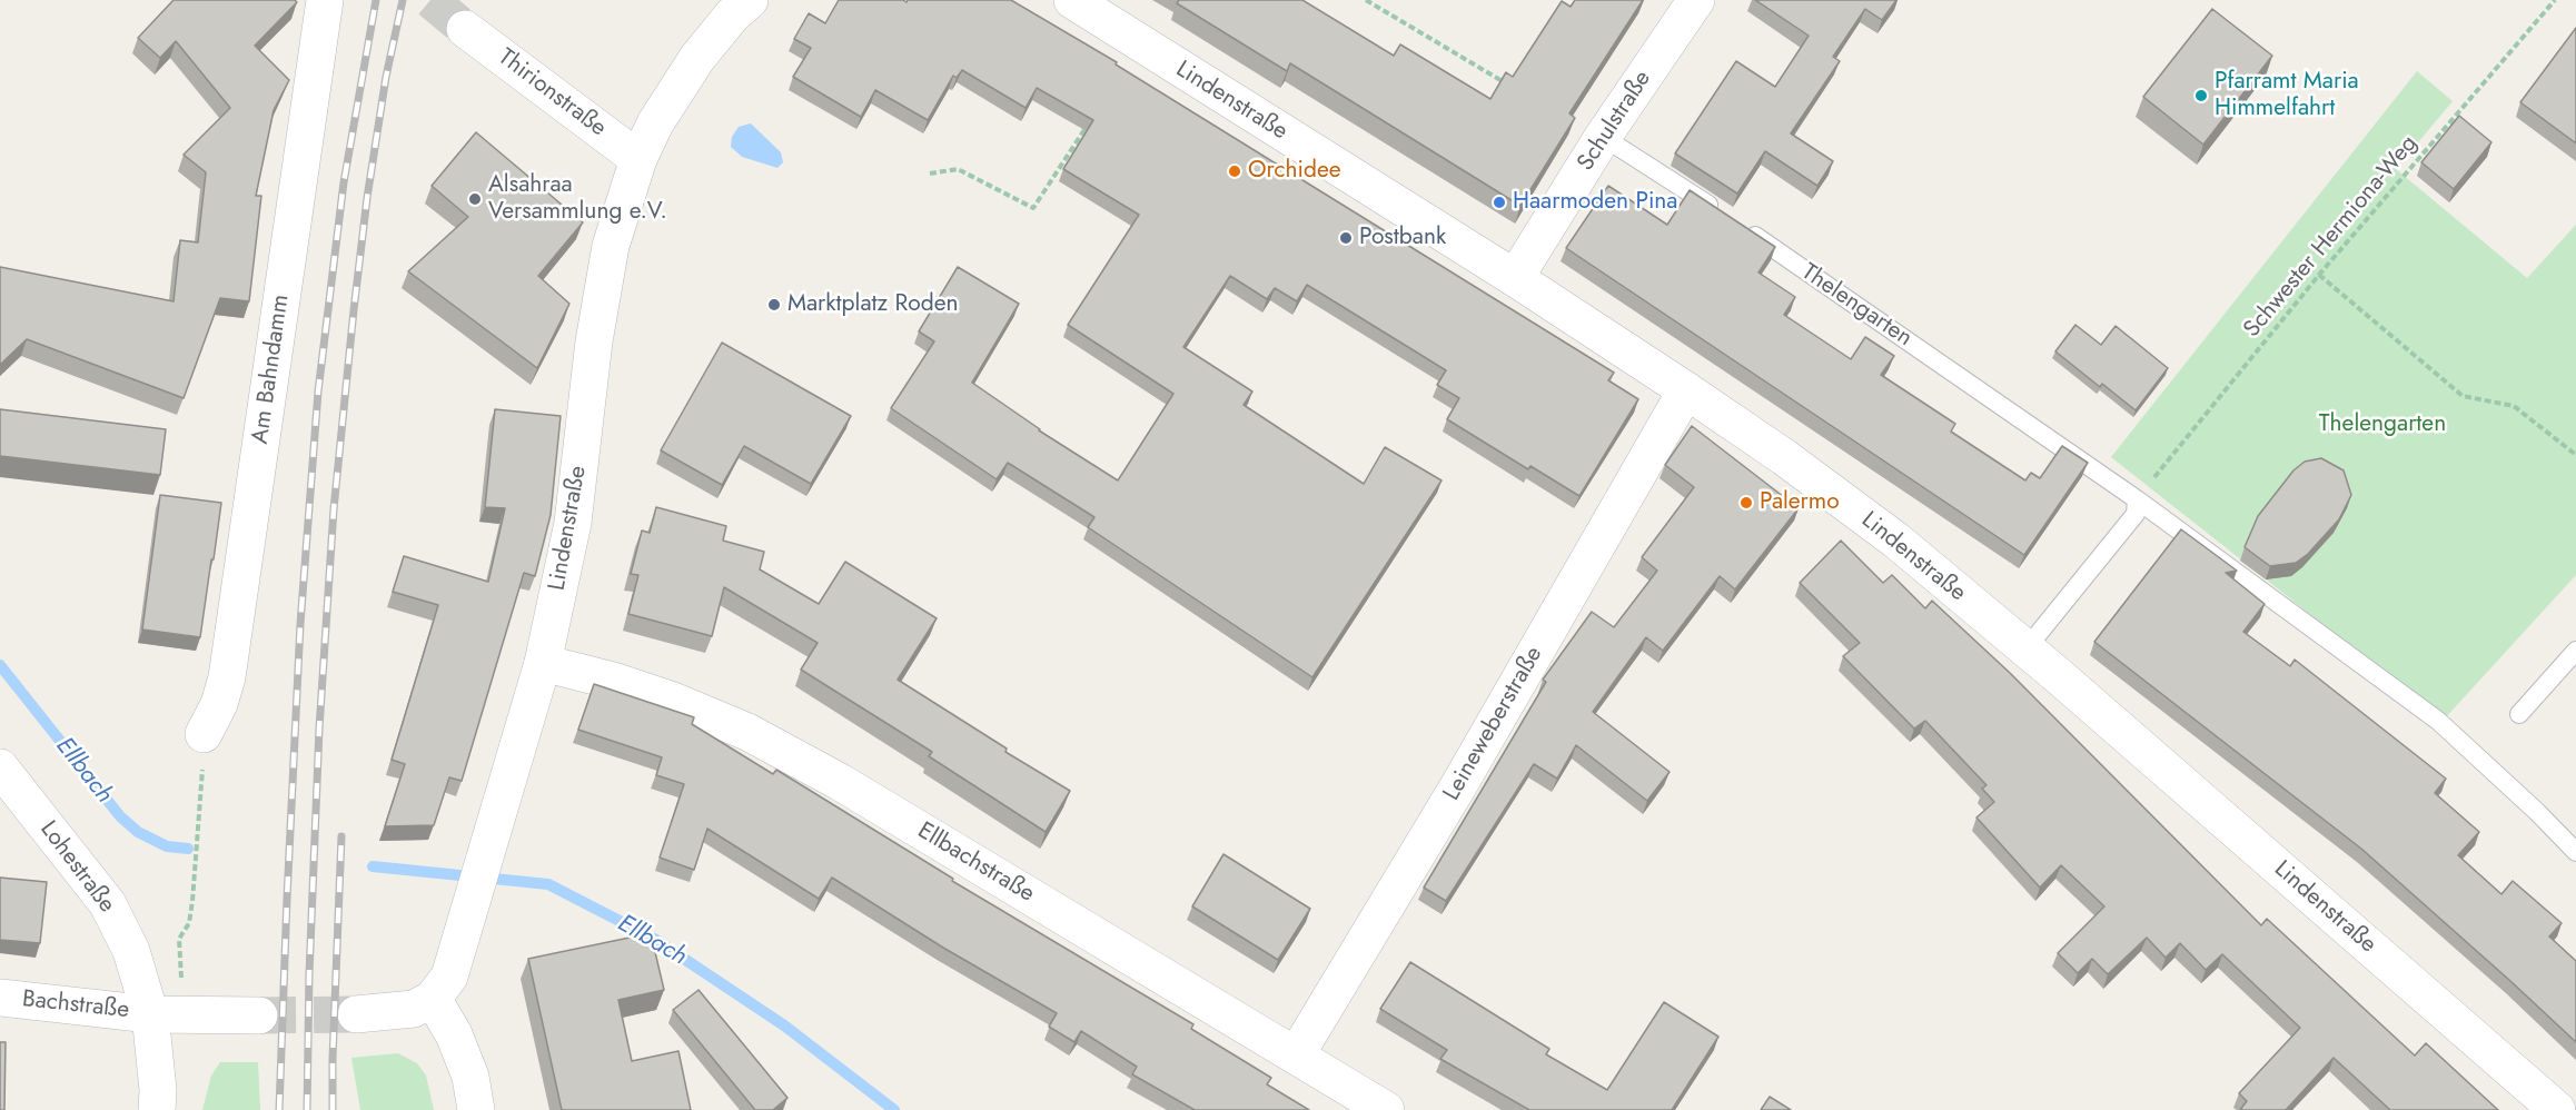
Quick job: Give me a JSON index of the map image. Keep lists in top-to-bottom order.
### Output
{
  "streets": {
    "street": [
      "Thirionstraße",
      "Lindenstraße",
      "Schulstraße",
      "Am Bahndamm",
      "Leineweberstraße",
      "Ellbachstraße",
      "Lohestraße",
      "Bachstraße"
    ],
    "lane": ["Thelengarten"],
    "path": ["Schwester Hermiona-Weg"]
  },
  "crossings": [
    ["Thirionstraße", "Lindenstraße"],
    ["Lindenstraße", "Schulstraße"],
    ["Lindenstraße", "Leineweberstraße"],
    ["Lindenstraße", "Ellbachstraße"],
    ["Schulstraße", "Thelengarten"],
    ["Schwester Hermiona-Weg", "Thelengarten"],
    ["Leineweberstraße", "Ellbachstraße"],
    ["Lohestraße", "Bachstraße"]
  ],
  "water": ["Ellbach"],
  "parks": ["Thelengarten"],
  "places": [
    "Pfarramt Maria Himmelfahrt",
    "Orchidee",
    "Alsahraa Versammlung e.V.",
    "Haarmoden Pina",
    "Postbank",
    "Marktplatz Roden",
    "Palermo"
  ]
}
